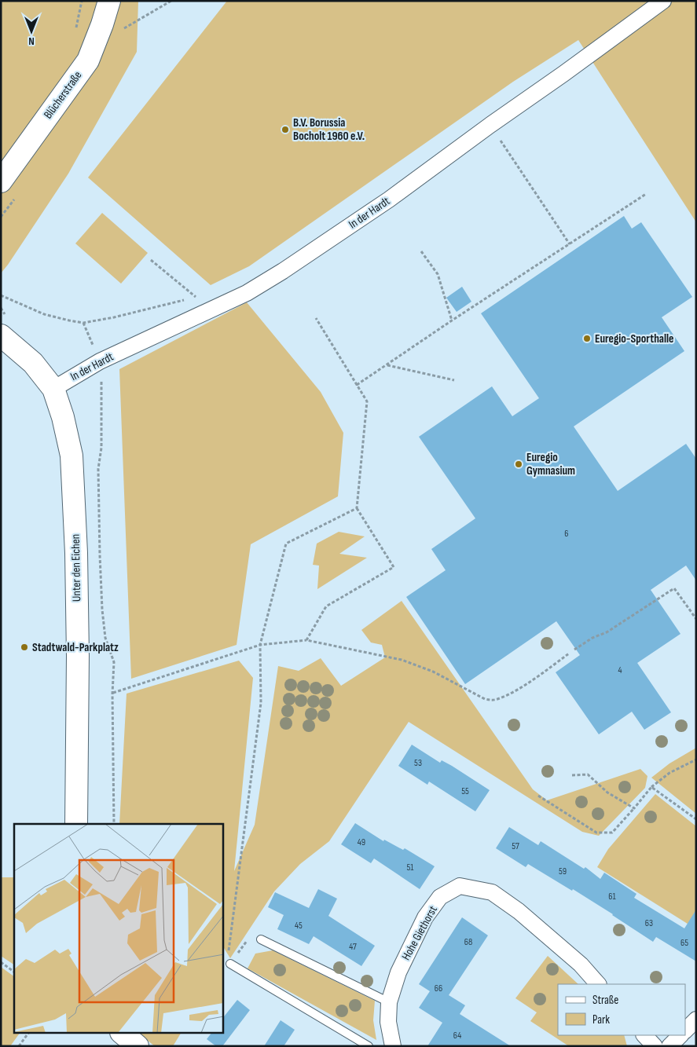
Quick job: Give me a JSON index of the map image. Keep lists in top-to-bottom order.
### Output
{
  "streets": {
    "street": [
      "Blücherstraße",
      "In der Hardt",
      "Unter den Eichen",
      "Hohe Giethorst"
    ]
  },
  "crossings": [
    ["In der Hardt", "Unter den Eichen"]
  ],
  "places": [
    "B.V. Borussia Bocholt 1960 e.V.",
    "Euregio-Sporthalle",
    "Euregio Gymnasium",
    "Stadtwald-Parkplatz"
  ],
  "house_numbers": [
    "6",
    "4",
    "53",
    "55",
    "49",
    "57",
    "51",
    "59",
    "61",
    "63",
    "45",
    "68",
    "65",
    "47",
    "66",
    "64"
  ],
  "legend": ["Straße", "Park"],
  "north": "bottom"
}
